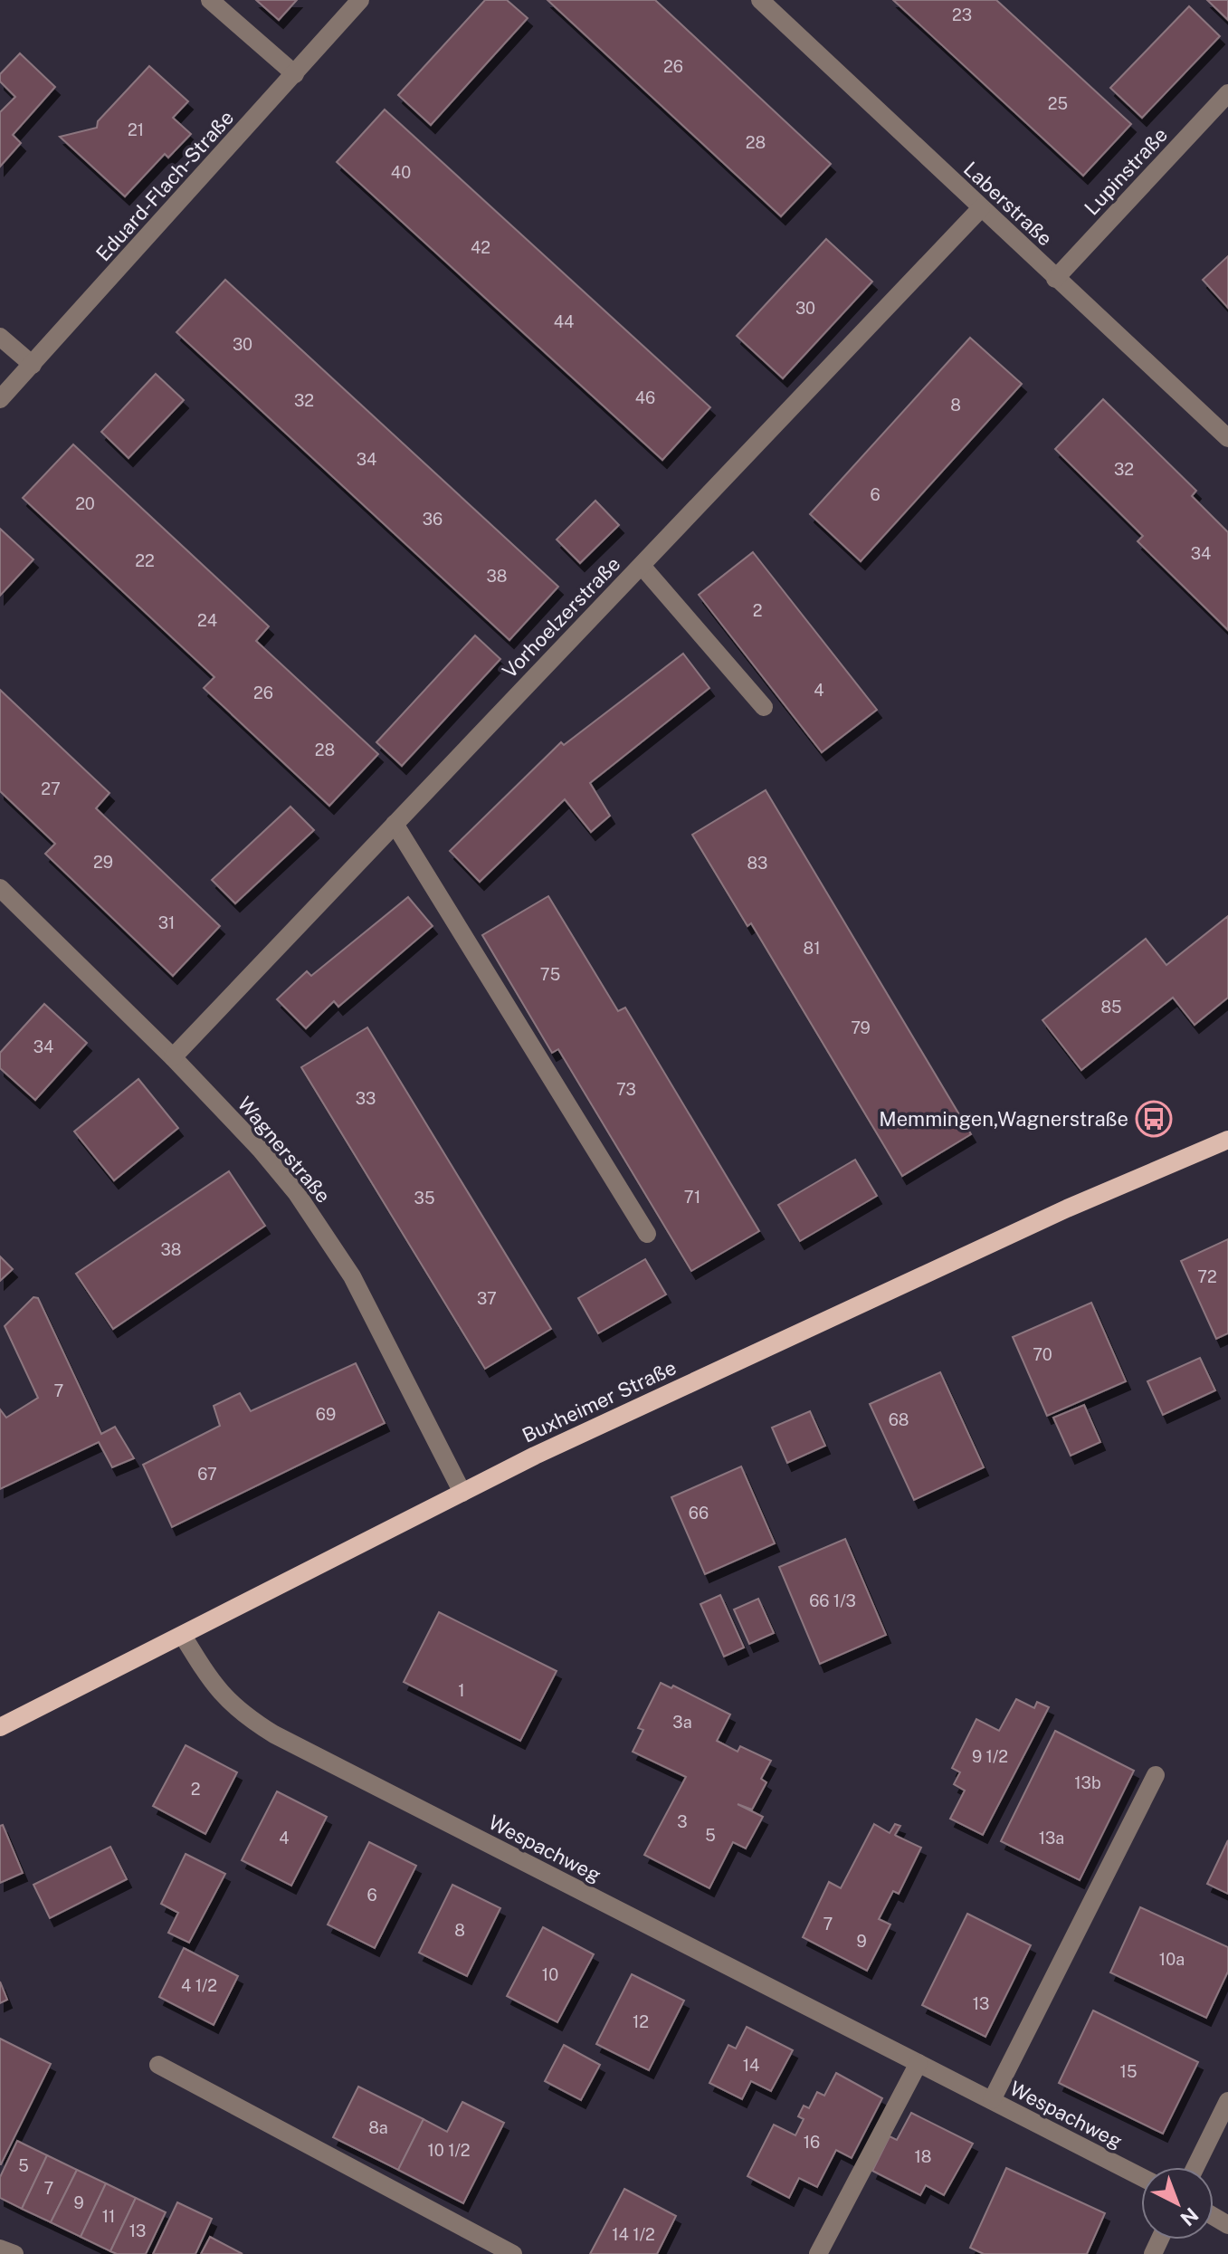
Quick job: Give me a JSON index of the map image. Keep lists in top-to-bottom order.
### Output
{
  "streets": {
    "main road": ["Buxheimer Straße"],
    "street": [
      "Lupinstraße",
      "Eduard-Flach-Straße",
      "Laberstraße",
      "Vorhoelzerstraße",
      "Wagnerstraße",
      "Wespachweg"
    ]
  },
  "crossings": [
    ["Lupinstraße", "Laberstraße"],
    ["Laberstraße", "Vorhoelzerstraße"],
    ["Vorhoelzerstraße", "Wagnerstraße"],
    ["Wagnerstraße", "Buxheimer Straße"],
    ["Buxheimer Straße", "Wespachweg"]
  ],
  "places": {
    "bus stop": ["Memmingen,Wagnerstraße"]
  },
  "house_numbers": [
    "23",
    "26",
    "25",
    "21",
    "28",
    "40",
    "42",
    "30",
    "44",
    "30",
    "46",
    "32",
    "8",
    "34",
    "32",
    "6",
    "20",
    "36",
    "34",
    "22",
    "38",
    "2",
    "24",
    "4",
    "26",
    "28",
    "27",
    "29",
    "83",
    "31",
    "81",
    "75",
    "85",
    "79",
    "34",
    "73",
    "33",
    "71",
    "35",
    "38",
    "72",
    "37",
    "70",
    "7",
    "69",
    "68",
    "67",
    "66",
    "66 1/3",
    "1",
    "3a",
    "9 1/2",
    "13b",
    "2",
    "3",
    "5",
    "4",
    "13a",
    "6",
    "7",
    "8",
    "9",
    "10a",
    "10",
    "4 1/2",
    "13",
    "12",
    "14",
    "15",
    "8a",
    "16",
    "10 1/2",
    "18",
    "5",
    "7",
    "9",
    "11",
    "13",
    "14 1/2"
  ],
  "north": "bottom right"
}
